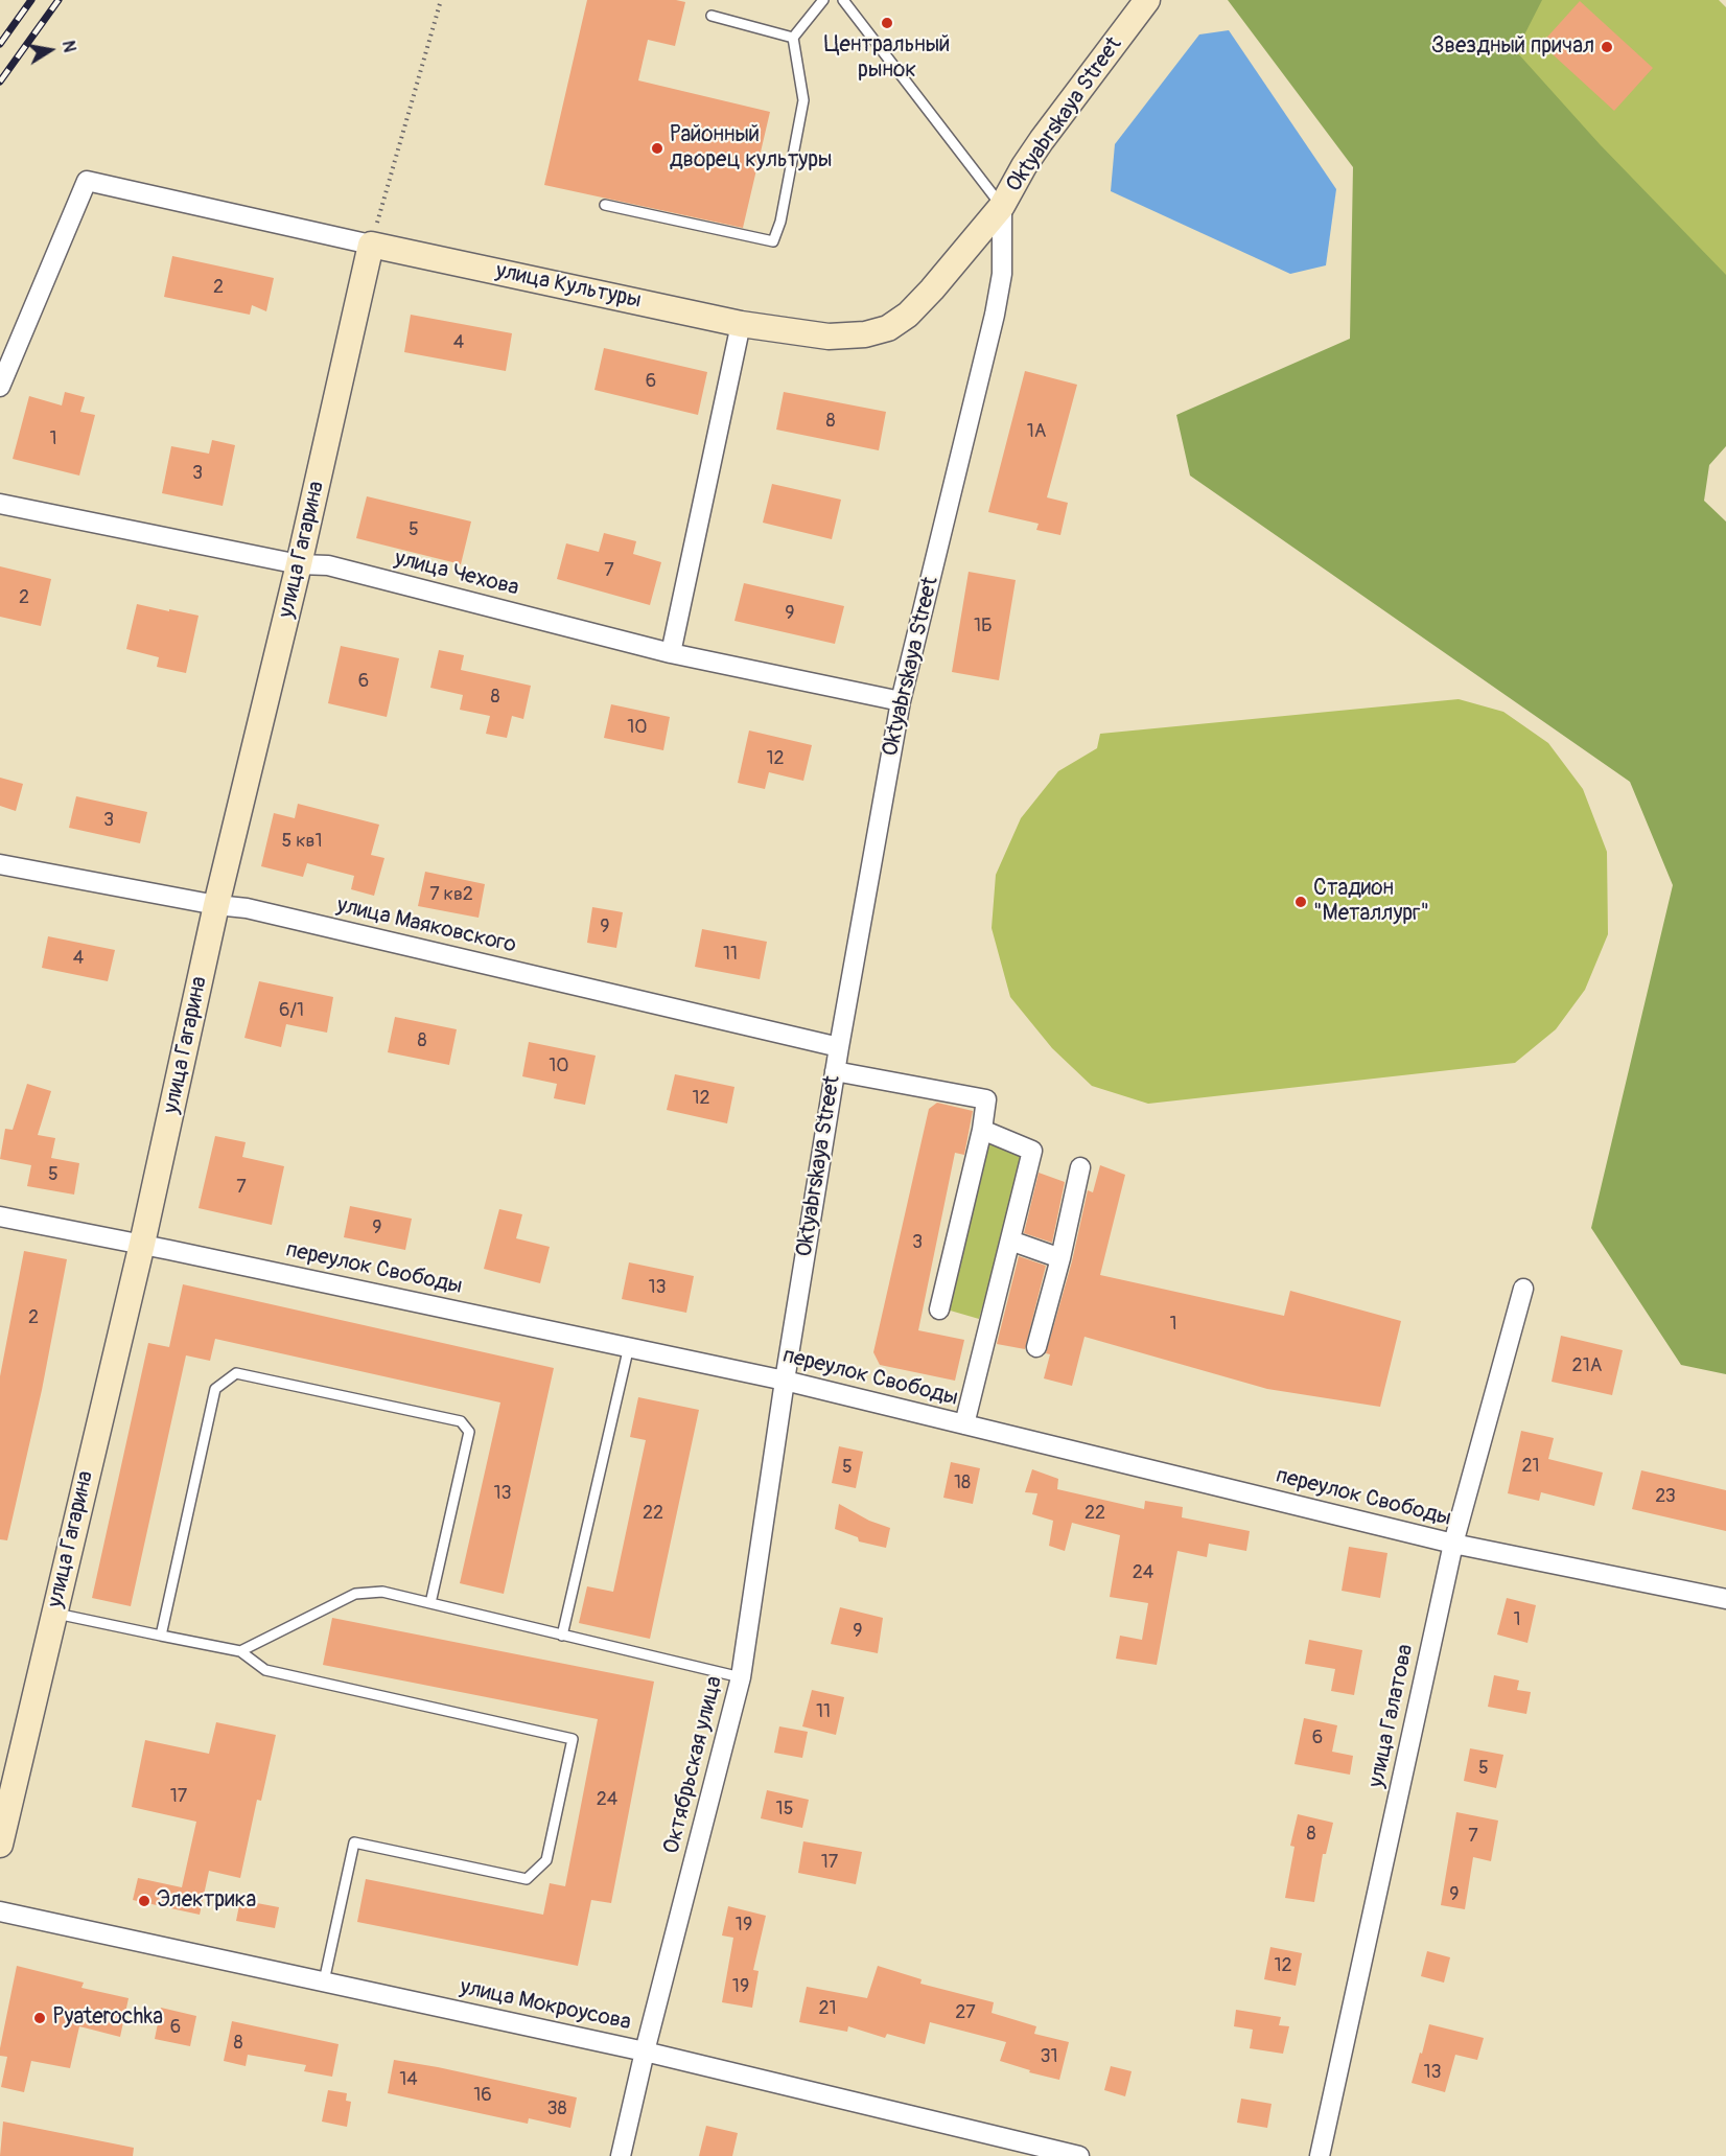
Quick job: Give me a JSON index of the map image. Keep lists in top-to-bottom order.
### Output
{
  "streets": {
    "main road": ["Oktyabrskaya Street", "улица Культуры", "улица Гагарина"],
    "street": [
      "улица Чехова",
      "улица Маяковского",
      "переулок Свободы",
      "улица Галатова",
      "Октябрьская улица",
      "улица Мокроусова"
    ]
  },
  "crossings": [
    ["Oktyabrskaya Street", "улица Культуры"],
    ["Oktyabrskaya Street", "улица Чехова"],
    ["Oktyabrskaya Street", "улица Маяковского"],
    ["Oktyabrskaya Street", "переулок Свободы"],
    ["Oktyabrskaya Street", "Октябрьская улица"],
    ["улица Культуры", "улица Гагарина"],
    ["улица Гагарина", "улица Чехова"],
    ["улица Гагарина", "улица Маяковского"],
    ["улица Гагарина", "переулок Свободы"],
    ["переулок Свободы", "улица Галатова"],
    ["переулок Свободы", "Октябрьская улица"],
    ["Октябрьская улица", "улица Мокроусова"]
  ],
  "places": [
    "Центральный рынок",
    "Звездный причал",
    "Районный дворец культуры",
    "Стадион \"Металлург\"",
    "Электрика",
    "Pyaterochka"
  ],
  "house_numbers": [
    "2",
    "4",
    "6",
    "8",
    "1А",
    "1",
    "3",
    "5",
    "7",
    "2",
    "9",
    "1Б",
    "6",
    "8",
    "10",
    "12",
    "3",
    "5 кв1",
    "7 кв2",
    "9",
    "11",
    "4",
    "6/1",
    "8",
    "10",
    "12",
    "5",
    "7",
    "9",
    "3",
    "13",
    "2",
    "1",
    "21А",
    "21",
    "5",
    "18",
    "13",
    "23",
    "22",
    "22",
    "24",
    "1",
    "9",
    "11",
    "6",
    "5",
    "17",
    "24",
    "15",
    "8",
    "7",
    "17",
    "9",
    "19",
    "12",
    "19",
    "21",
    "27",
    "6",
    "8",
    "31",
    "13",
    "14",
    "16",
    "38"
  ],
  "north": "right"
}
